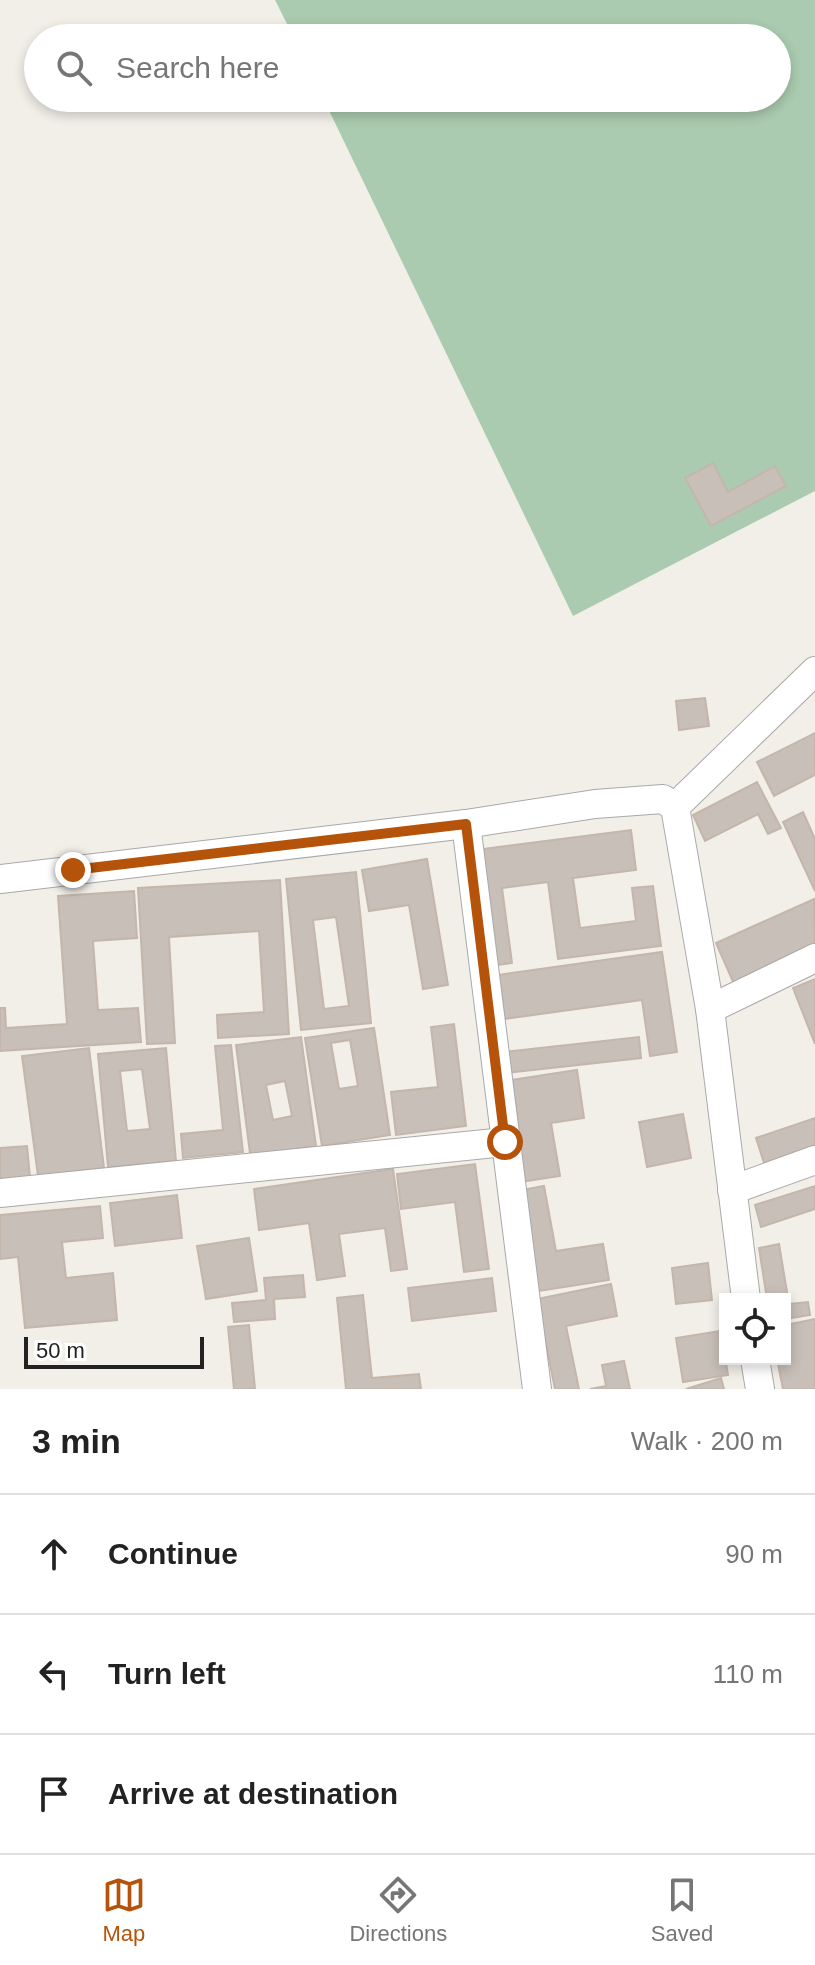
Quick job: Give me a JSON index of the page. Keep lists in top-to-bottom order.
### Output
{
  "scale_bar": "50 m",
  "page": {
    "search": "Search here",
    "scale": "50 m",
    "heading": ["3 min", "Walk · 200 m"],
    "list": [
      ["Continue", "90 m"],
      ["Turn left", "110 m"],
      "Arrive at destination"
    ],
    "nav": ["Map", "Directions", "Saved"]
  }
}
